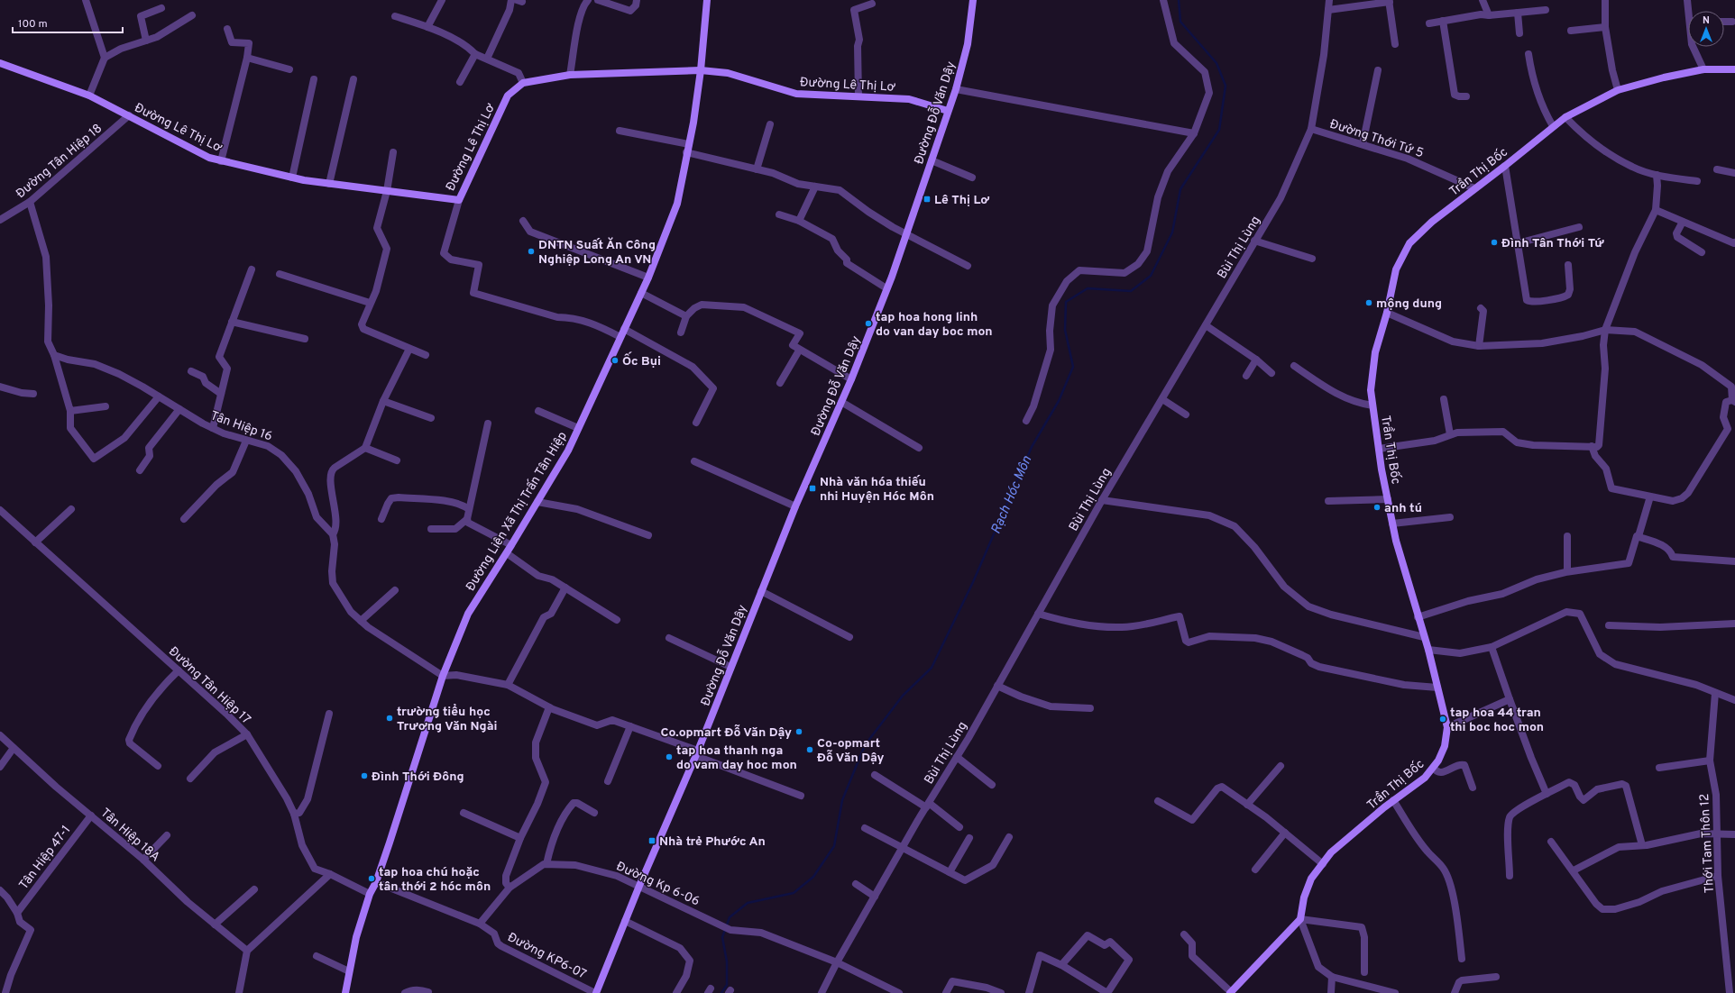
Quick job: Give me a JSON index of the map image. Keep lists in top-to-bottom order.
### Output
{
  "streets": {
    "street": [
      "Đường Lê Thị Lơ",
      "Đường Đỗ Văn Dậy",
      "Đường Thới Tứ 5",
      "Đường Tân Hiệp 18",
      "Trần Thị Bốc",
      "Bùi Thị Lùng",
      "Tân Hiệp 16",
      "Đường Liên Xã Thị Trấn Tân Hiệp",
      "Đường Tân Hiệp 17",
      "Tân Hiệp 18A",
      "Thới Tam Thôn 12",
      "Tân Hiệp 47-1",
      "Đường Kp 6-06",
      "Đường KP6-07"
    ]
  },
  "crossings": [
    ["Đường Lê Thị Lơ", "Đường Đỗ Văn Dậy"],
    ["Đường Lê Thị Lơ", "Đường Tân Hiệp 18"],
    ["Đường Lê Thị Lơ", "Đường Liên Xã Thị Trấn Tân Hiệp"],
    ["Đường Đỗ Văn Dậy", "Đường Kp 6-06"],
    ["Đường Đỗ Văn Dậy", "Đường KP6-07"],
    ["Đường Thới Tứ 5", "Trần Thị Bốc"],
    ["Đường Thới Tứ 5", "Bùi Thị Lùng"],
    ["Bùi Thị Lùng", "Đường Kp 6-06"],
    ["Đường Liên Xã Thị Trấn Tân Hiệp", "Đường Tân Hiệp 17"],
    ["Đường Liên Xã Thị Trấn Tân Hiệp", "Đường KP6-07"],
    ["Tân Hiệp 18A", "Tân Hiệp 47-1"]
  ],
  "water": ["Rạch Hóc Môn"],
  "places": {
    "transit": ["Lê Thị Lơ", "Nhà văn hóa thiếu nhi Huyện Hóc Môn", "Nhà trẻ Phước An"],
    "other": [
      "Đình Tân Thới Tứ",
      "DNTN Suất Ăn Công Nghiệp Long An VN",
      "mộng dung",
      "tap hoa hong linh do van day boc mon",
      "Ốc Bụi",
      "anh tú",
      "trường tiểu học Trương Văn Ngài",
      "tap hoa 44 tran thi boc hoc mon",
      "Co.opmart Đỗ Văn Dậy",
      "Co-opmart Đỗ Văn Dậy",
      "tap hoa thanh nga do vam day hoc mon",
      "Đình Thới Đông",
      "tap hoa chú hoặc tân thới 2 hóc môn"
    ]
  },
  "scale_bar": "100 m",
  "north": "top"
}
